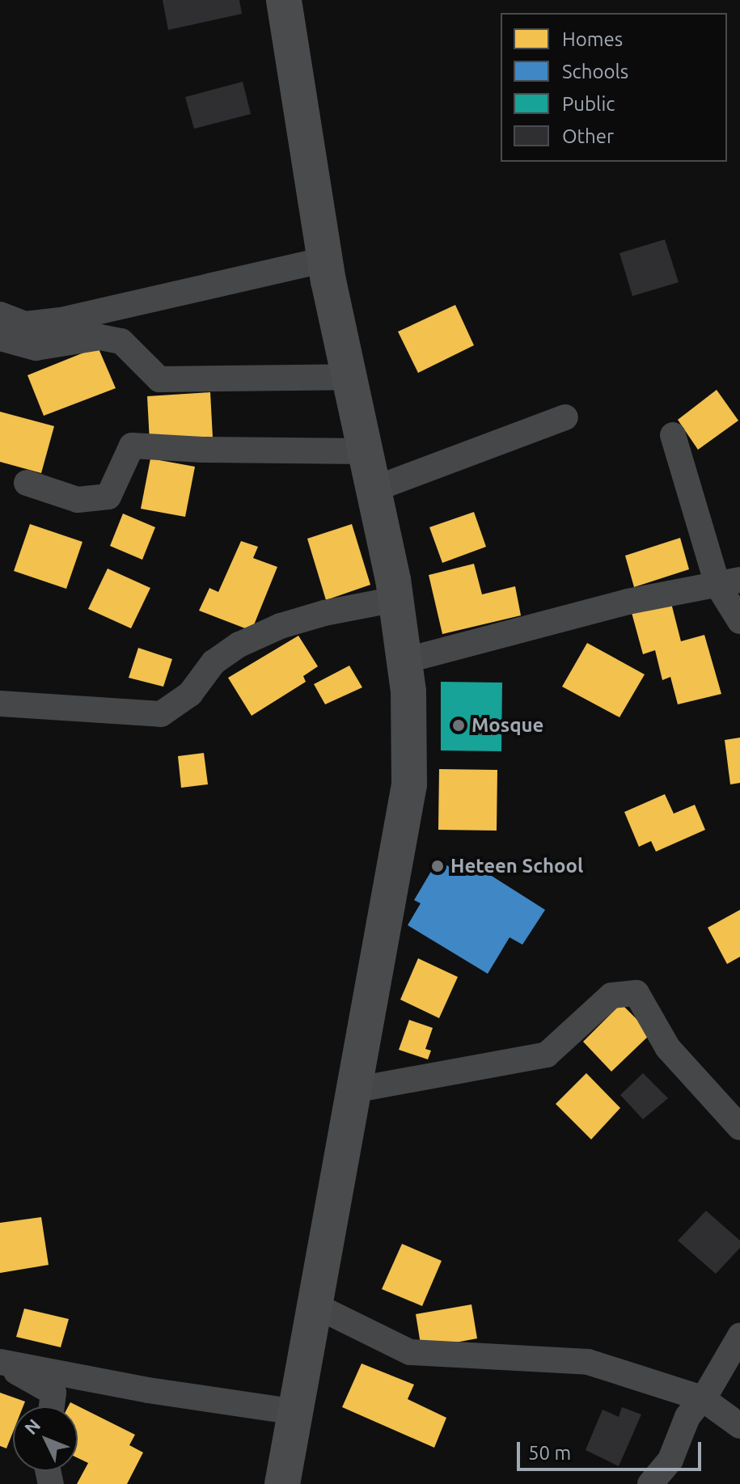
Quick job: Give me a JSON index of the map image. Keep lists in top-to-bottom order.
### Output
{
  "places": ["Mosque", "Heteen School"],
  "legend": [
    "Homes",
    "Schools",
    "Public",
    "Other"
  ],
  "scale_bar": "50 m",
  "north": "top left"
}
